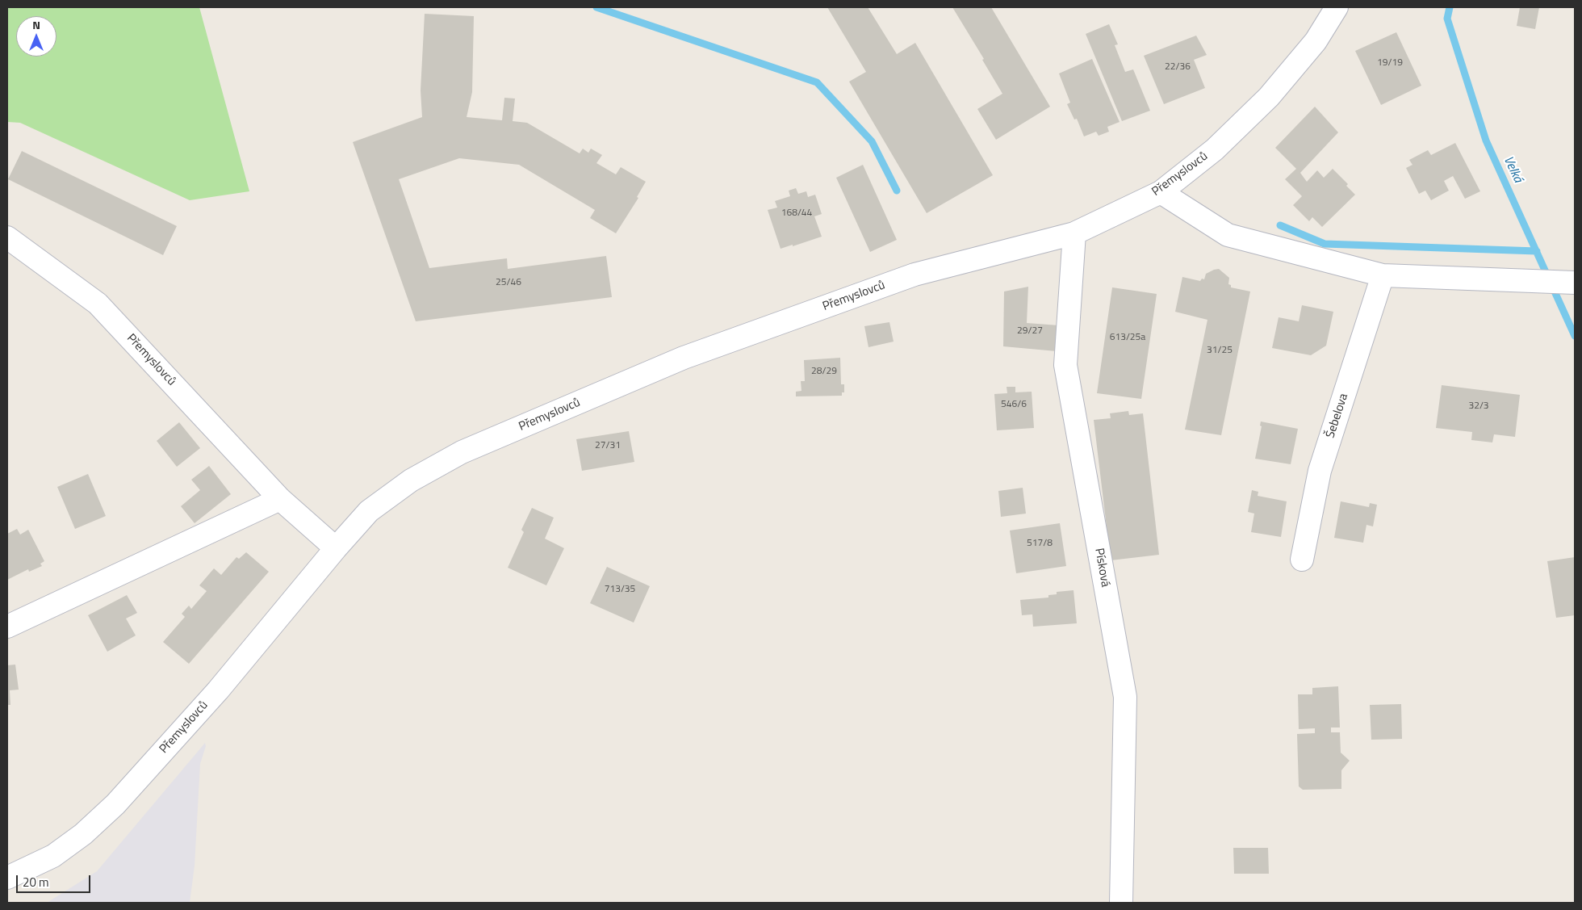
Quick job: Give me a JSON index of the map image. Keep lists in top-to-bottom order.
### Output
{
  "streets": {
    "street": ["Přemyslovců", "Šebelova", "Písková"]
  },
  "crossings": [
    ["Přemyslovců", "Písková"]
  ],
  "water": ["Velká"],
  "house_numbers": [
    "19/19",
    "22/36",
    "168/44",
    "25/46",
    "29/27",
    "613/25a",
    "31/25",
    "28/29",
    "546/6",
    "32/3",
    "27/31",
    "517/8",
    "713/35"
  ],
  "scale_bar": "20 m",
  "north": "top"
}
